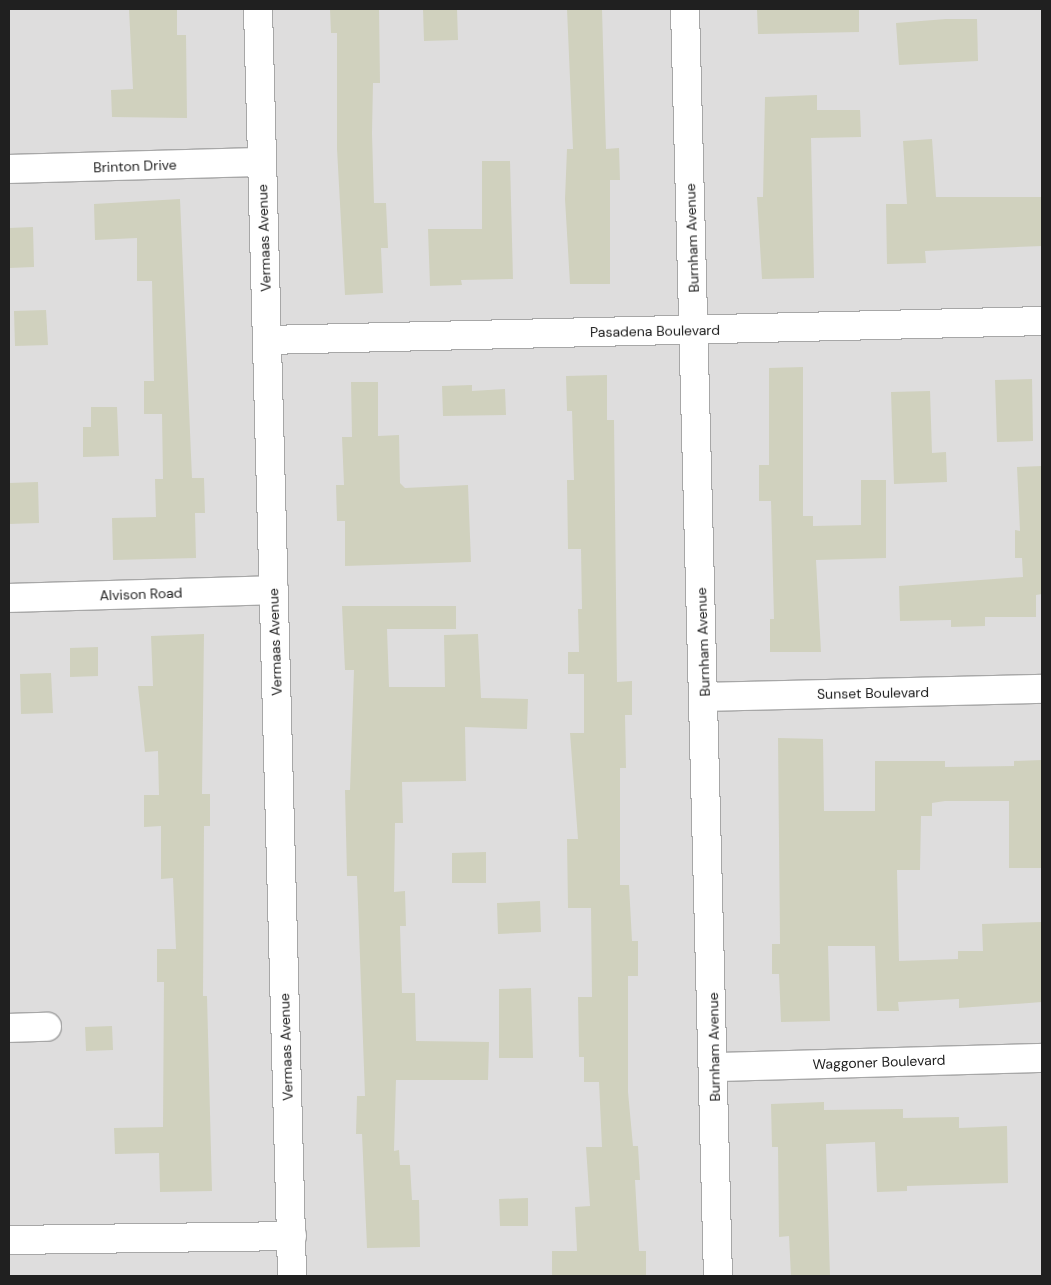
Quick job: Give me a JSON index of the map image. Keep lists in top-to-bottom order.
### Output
{
  "streets": {
    "street": [
      "Brinton Drive",
      "Vermaas Avenue",
      "Burnham Avenue",
      "Pasadena Boulevard",
      "Alvison Road",
      "Sunset Boulevard",
      "Waggoner Boulevard"
    ]
  },
  "crossings": [
    ["Brinton Drive", "Vermaas Avenue"],
    ["Vermaas Avenue", "Pasadena Boulevard"],
    ["Vermaas Avenue", "Alvison Road"],
    ["Burnham Avenue", "Pasadena Boulevard"],
    ["Burnham Avenue", "Sunset Boulevard"],
    ["Burnham Avenue", "Waggoner Boulevard"]
  ]
}
